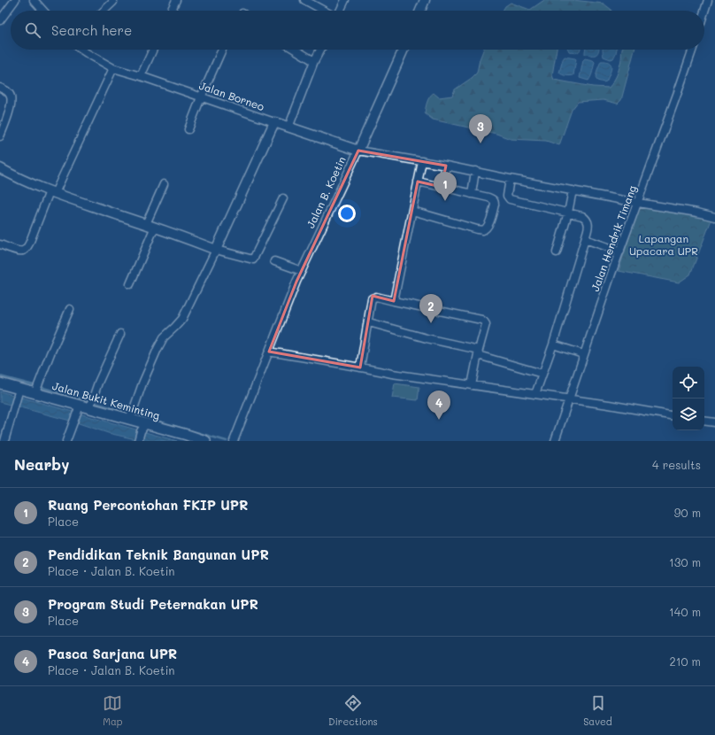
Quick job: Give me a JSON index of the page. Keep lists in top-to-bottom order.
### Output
{
  "streets": {
    "main road": ["Jalan Bukit Keminting"],
    "street": ["Jalan Borneo", "Jalan B. Koetin", "Jalan Hendrik Timang"]
  },
  "crossings": [
    ["Jalan Borneo", "Jalan B. Koetin"]
  ],
  "parks": ["Lapangan Upacara UPR"],
  "page": {
    "search": "Search here",
    "pins": [
      "3",
      "1",
      "2",
      "4"
    ],
    "heading": ["Nearby", "4 results"],
    "list": [
      {
        "mark": "1",
        "name": "Ruang Percontohan FKIP UPR",
        "note": "Place",
        "value": "90 m"
      },
      {
        "mark": "2",
        "name": "Pendidikan Teknik Bangunan UPR",
        "note": "Place · Jalan B. Koetin",
        "value": "130 m"
      },
      {
        "mark": "3",
        "name": "Program Studi Peternakan UPR",
        "note": "Place",
        "value": "140 m"
      },
      {
        "mark": "4",
        "name": "Pasca Sarjana UPR",
        "note": "Place · Jalan B. Koetin",
        "value": "210 m"
      }
    ],
    "nav": ["Map", "Directions", "Saved"]
  }
}
